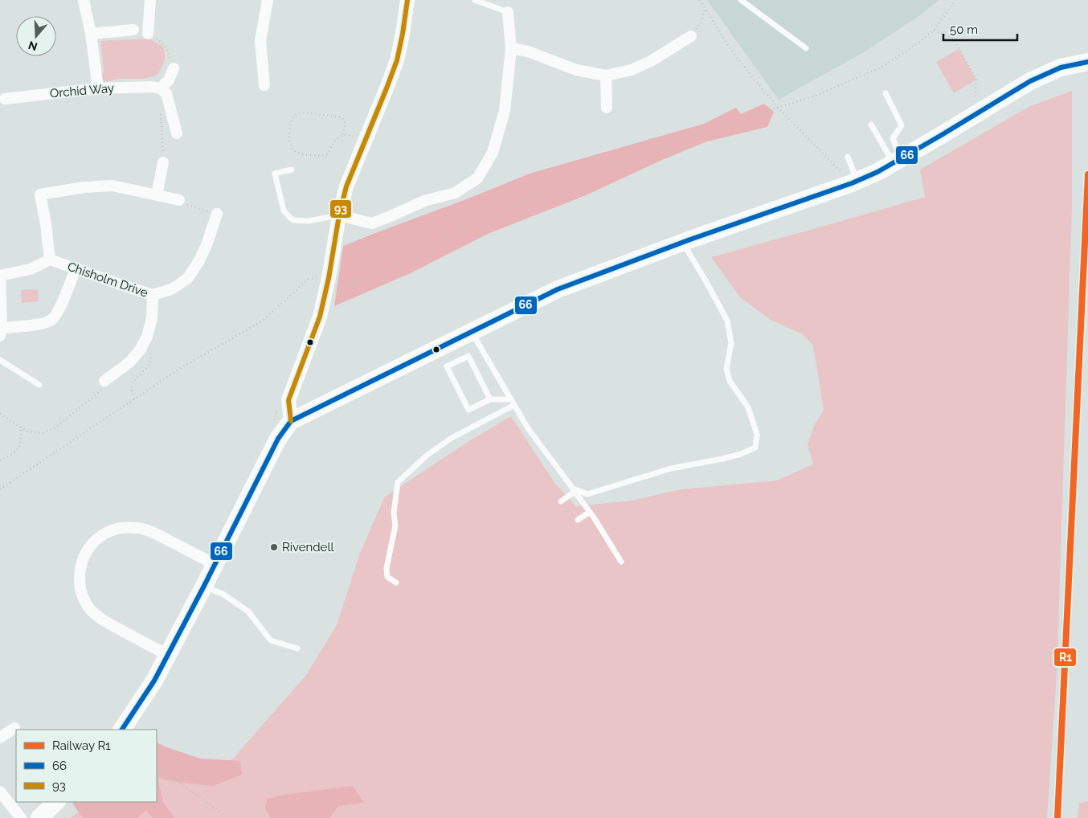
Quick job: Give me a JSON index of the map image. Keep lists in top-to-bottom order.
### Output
{
  "streets": {
    "street": ["Orchid Way", "Chisholm Drive"]
  },
  "places": ["Rivendell"],
  "lines": ["transit line 93", "transit line 66", "rail line R1"],
  "legend": ["Railway R1", "66", "93"],
  "scale_bar": "50 m",
  "north": "bottom"
}
